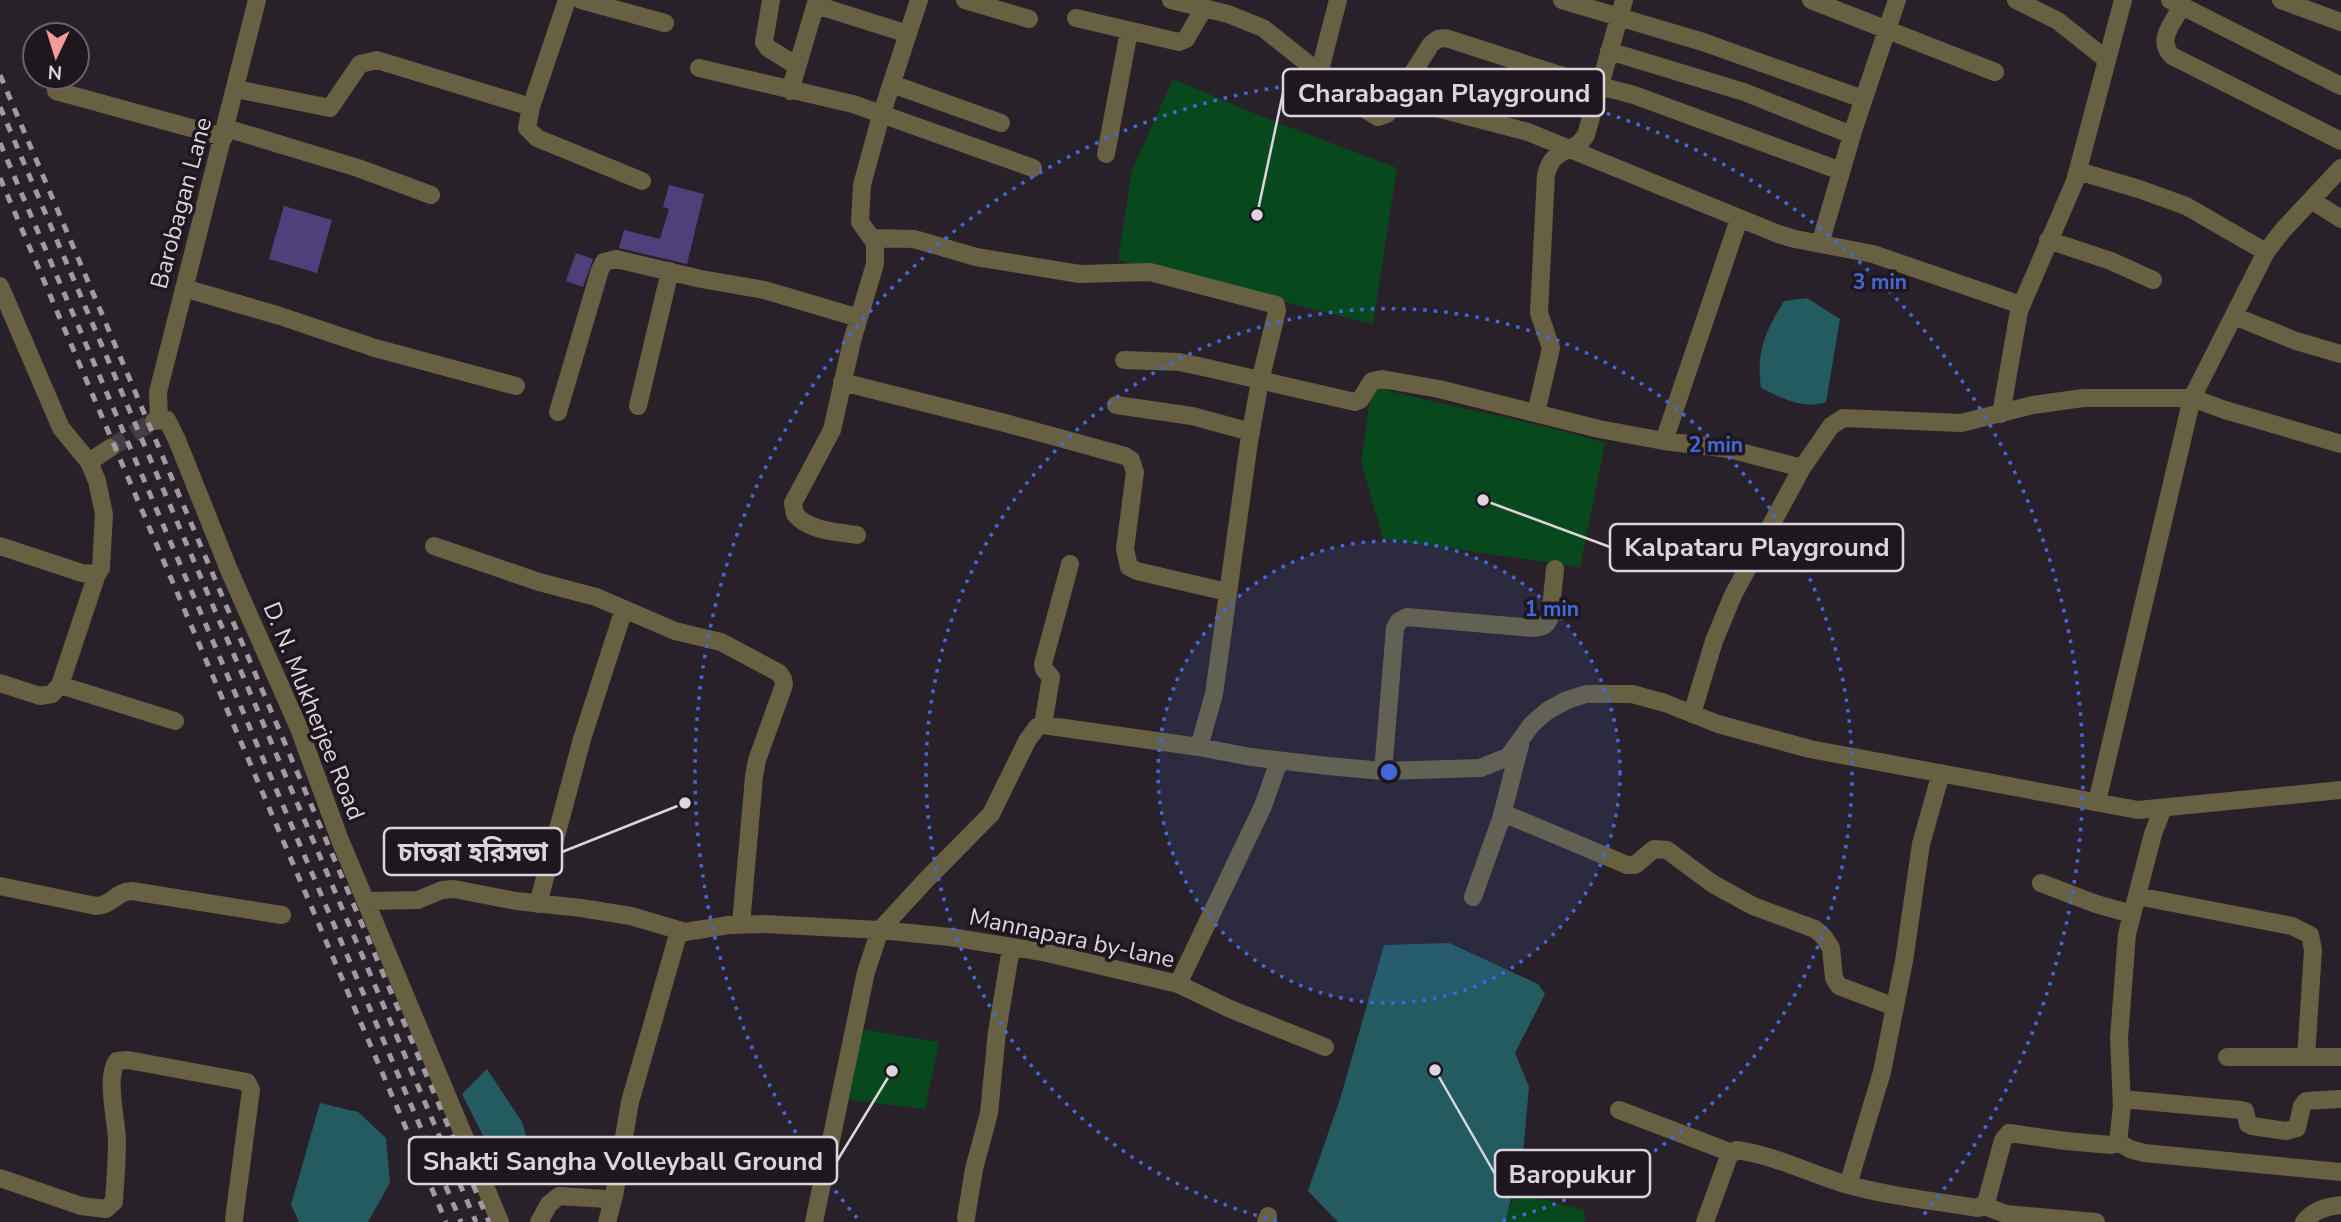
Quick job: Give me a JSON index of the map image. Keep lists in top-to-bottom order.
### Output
{
  "streets": {
    "street": ["Barobagan Lane", "D. N. Mukherjee Road", "Mannapara by-lane"]
  },
  "crossings": [
    ["Barobagan Lane", "D. N. Mukherjee Road"]
  ],
  "places": [
    "Charabagan Playground",
    "Kalpataru Playground",
    "চাতরা হরিসভা",
    "Baropukur",
    "Shakti Sangha Volleyball Ground"
  ],
  "north": "bottom",
  "rings": ["3 min", "2 min", "1 min"]
}
